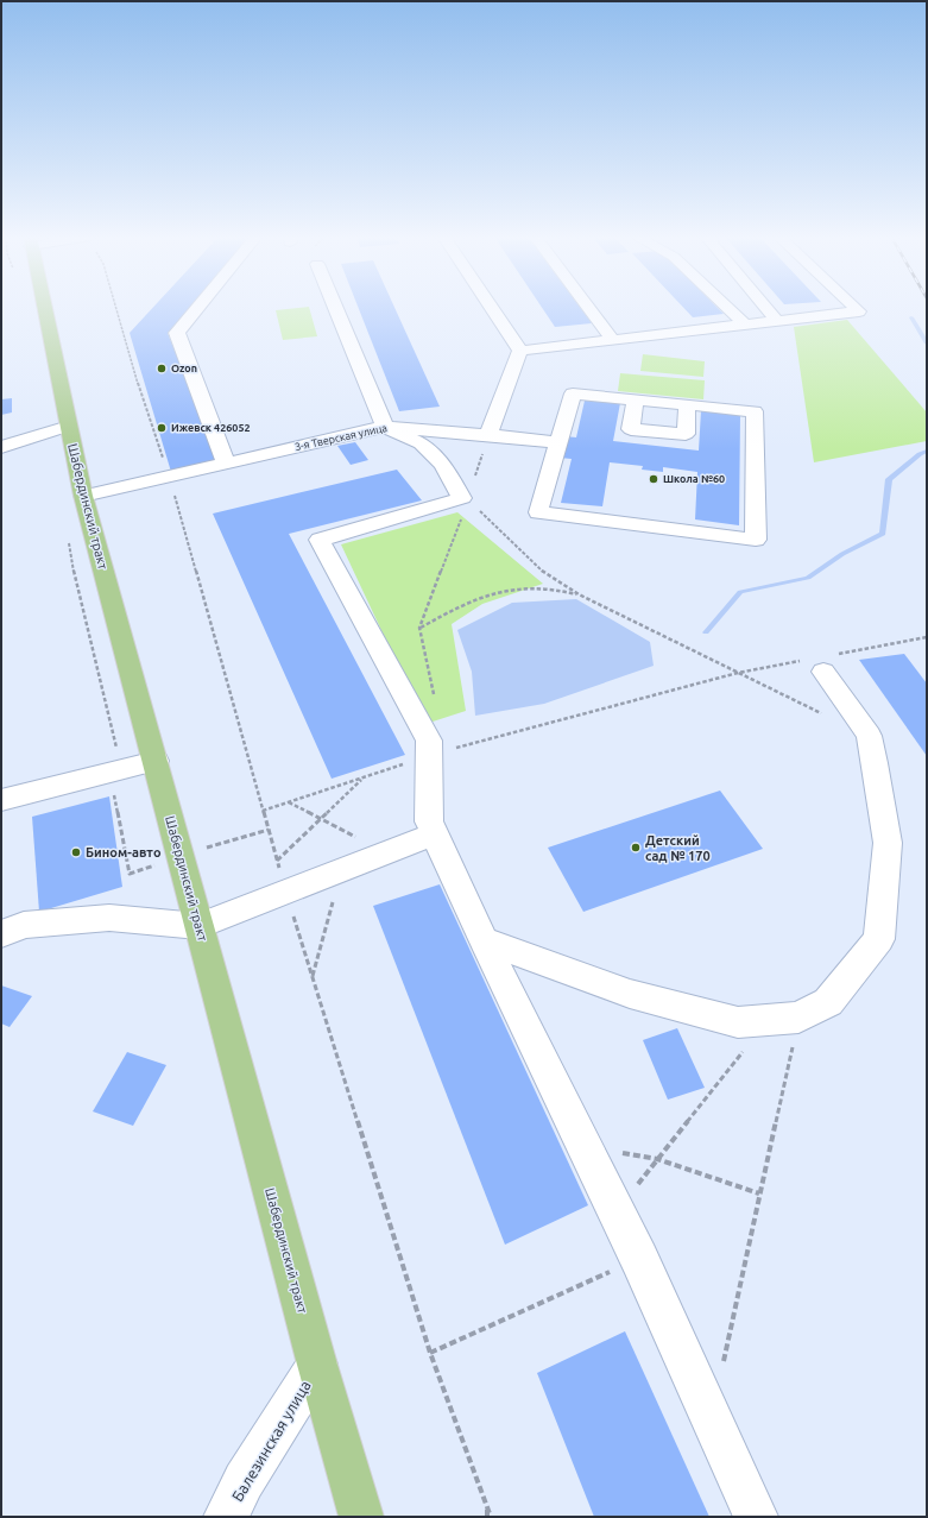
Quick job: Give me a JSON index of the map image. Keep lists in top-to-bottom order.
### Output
{
  "streets": {
    "main road": ["Шабердинский тракт"],
    "street": ["3-я Тверская улица", "Балезинская улица"]
  },
  "crossings": [
    ["3-я Тверская улица", "Шабердинский тракт"],
    ["Шабердинский тракт", "Балезинская улица"]
  ],
  "places": [
    "Ozon",
    "Ижевск 426052",
    "Школа №60",
    "Детский сад № 170",
    "Бином-авто"
  ]
}
